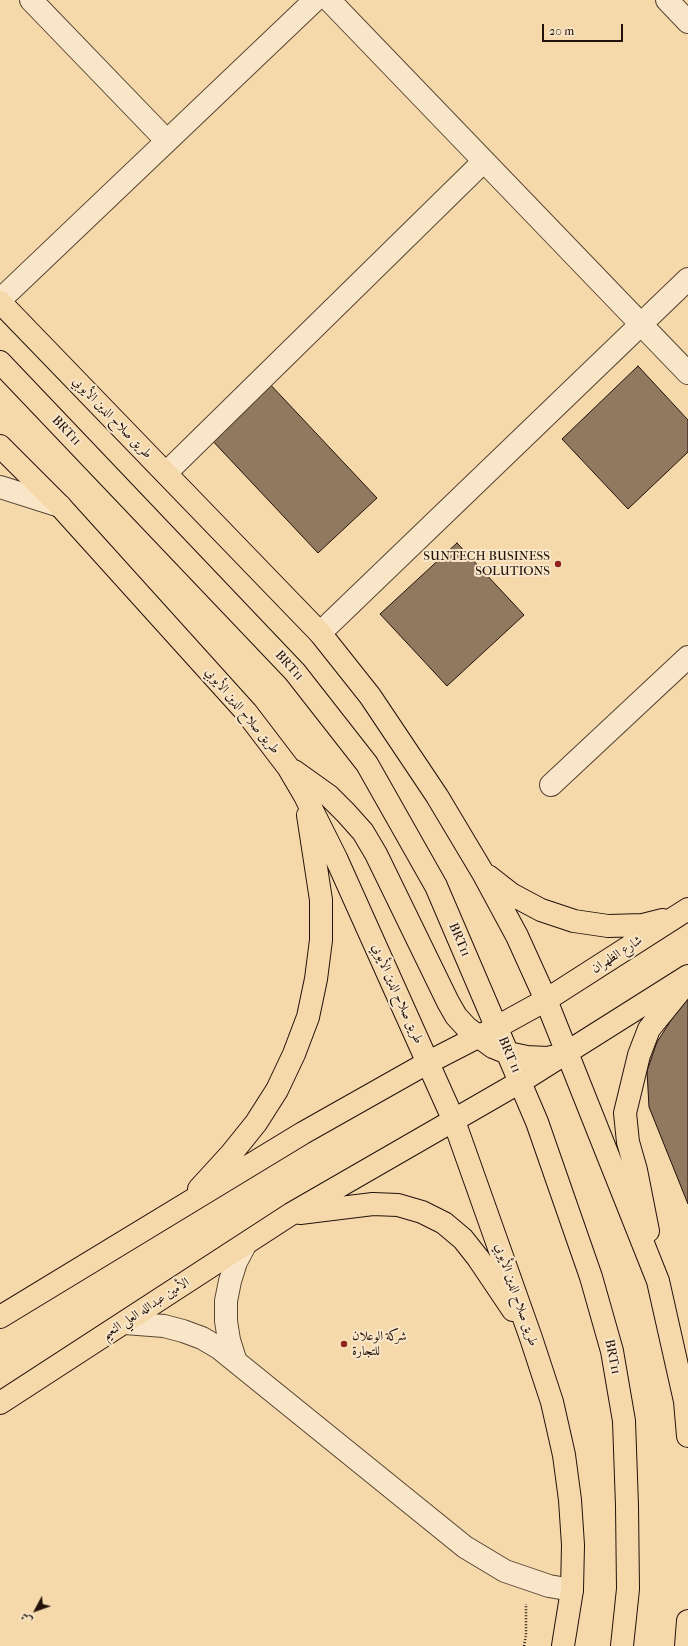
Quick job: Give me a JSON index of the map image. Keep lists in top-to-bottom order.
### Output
{
  "streets": {
    "main road": [
      "طريق صلاح الدين الأيوبي",
      "BRT11",
      "شارع الظهران",
      "BRT 11",
      "الأمين عبدالله العلي النعيم"
    ]
  },
  "crossings": [
    ["طريق صلاح الدين الأيوبي", "شارع الظهران"],
    ["طريق صلاح الدين الأيوبي", "الأمين عبدالله العلي النعيم"],
    ["BRT11", "شارع الظهران"],
    ["BRT11", "BRT 11"],
    ["BRT11", "الأمين عبدالله العلي النعيم"],
    ["شارع الظهران", "BRT 11"],
    ["BRT 11", "الأمين عبدالله العلي النعيم"]
  ],
  "places": ["SUNTECH BUSINESS SOLUTIONS", "شركة الوعلان للتجارة"],
  "scale_bar": "20 m",
  "north": "bottom left"
}
